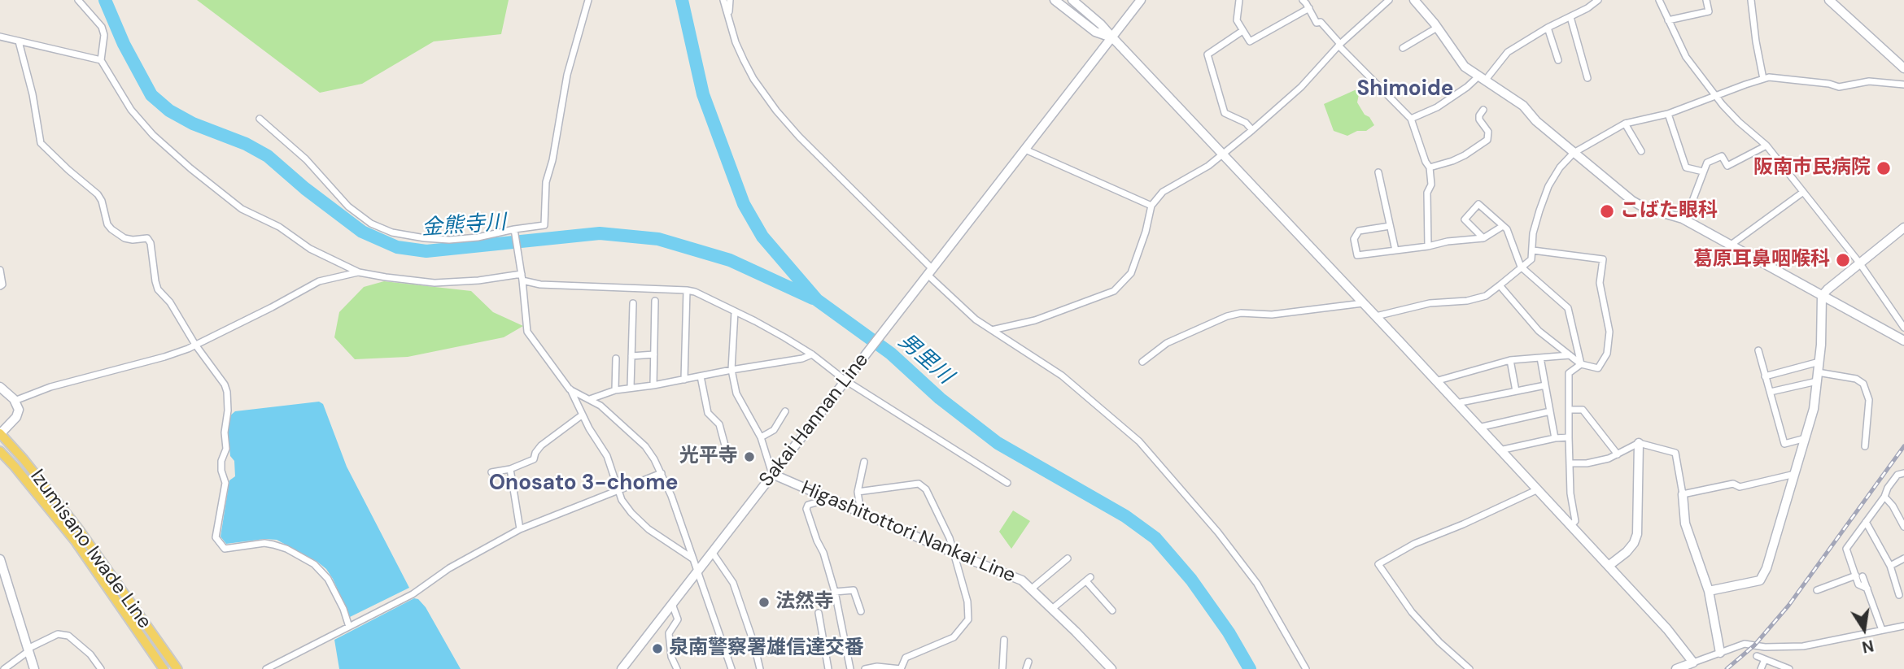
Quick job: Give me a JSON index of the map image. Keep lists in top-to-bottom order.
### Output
{
  "streets": {
    "main road": ["Izumisano Iwade Line"],
    "street": ["Sakai Hannan Line", "Higashitottori Nankai Line"]
  },
  "crossings": [
    ["Sakai Hannan Line", "Higashitottori Nankai Line"]
  ],
  "districts": ["Shimoide", "Onosato 3-chome"],
  "water": ["金熊寺川", "男里川"],
  "places": [
    "阪南市民病院",
    "こばた眼科",
    "葛原耳鼻咽喉科",
    "光平寺",
    "法然寺",
    "泉南警察署雄信達交番"
  ],
  "north": "bottom"
}
